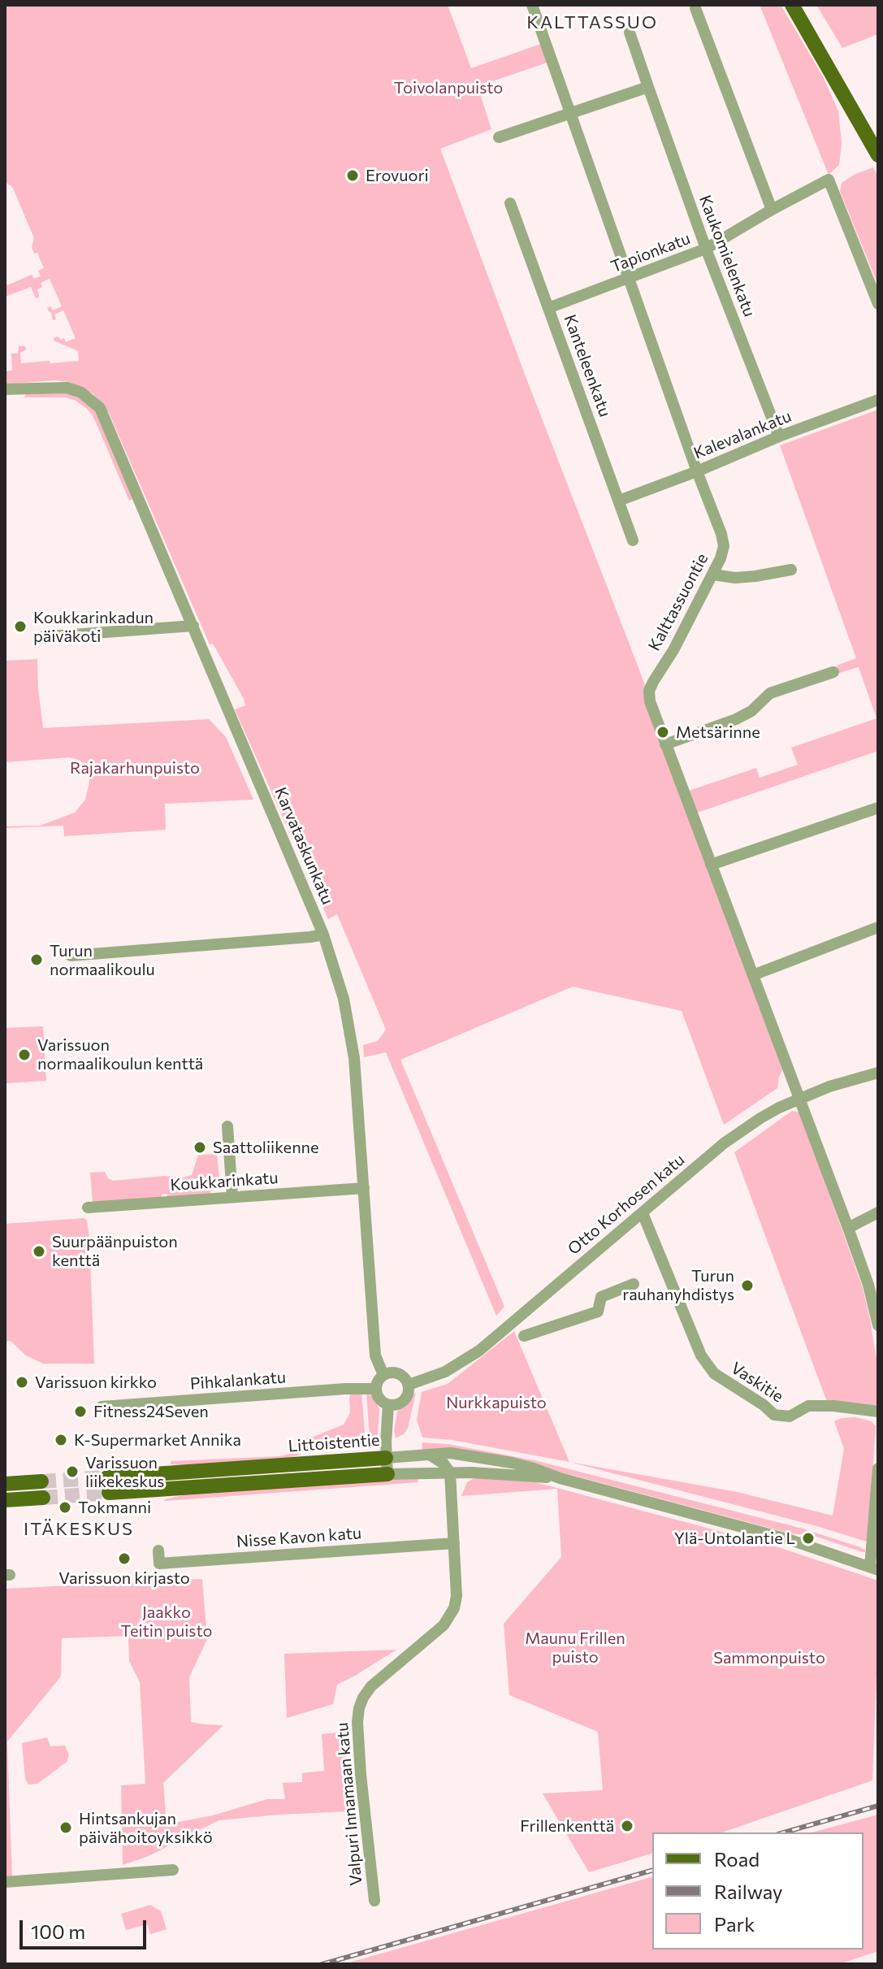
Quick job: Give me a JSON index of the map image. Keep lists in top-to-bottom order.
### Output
{
  "streets": {
    "main road": ["Littoistentie"],
    "street": [
      "Tapionkatu",
      "Kaukomielenkatu",
      "Kanteleenkatu",
      "Kalevalankatu",
      "Kalttassuontie",
      "Karvataskunkatu",
      "Koukkarinkatu",
      "Otto Korhosen katu",
      "Pihkalankatu",
      "Vaskitie",
      "Nisse Kavon katu",
      "Valpuri Innamaan katu"
    ]
  },
  "crossings": [
    ["Tapionkatu", "Kaukomielenkatu"],
    ["Tapionkatu", "Kanteleenkatu"],
    ["Tapionkatu", "Kalttassuontie"],
    ["Kaukomielenkatu", "Kalevalankatu"],
    ["Kanteleenkatu", "Kalevalankatu"],
    ["Kalevalankatu", "Kalttassuontie"],
    ["Kalttassuontie", "Otto Korhosen katu"],
    ["Karvataskunkatu", "Koukkarinkatu"],
    ["Karvataskunkatu", "Otto Korhosen katu"],
    ["Karvataskunkatu", "Pihkalankatu"],
    ["Otto Korhosen katu", "Pihkalankatu"],
    ["Otto Korhosen katu", "Vaskitie"],
    ["Littoistentie", "Valpuri Innamaan katu"],
    ["Nisse Kavon katu", "Valpuri Innamaan katu"]
  ],
  "districts": ["KALTTASSUO", "ITÄKESKUS"],
  "parks": [
    "Toivolanpuisto",
    "Rajakarhunpuisto",
    "Nurkkapuisto",
    "Jaakko Teitin puisto",
    "Maunu Frillen puisto",
    "Sammonpuisto"
  ],
  "places": [
    "Erovuori",
    "Koukkarinkadun päiväkoti",
    "Metsärinne",
    "Turun normaalikoulu",
    "Varissuon normaalikoulun kenttä",
    "Saattoliikenne",
    "Suurpäänpuiston kenttä",
    "Turun rauhanyhdistys",
    "Varissuon kirkko",
    "Fitness24Seven",
    "K-Supermarket Annika",
    "Varissuon liikekeskus",
    "Tokmanni",
    "Ylä-Untolantie L",
    "Varissuon kirjasto",
    "Frillenkenttä",
    "Hintsankujan päivähoitoyksikkö"
  ],
  "legend": ["Road", "Railway", "Park"],
  "scale_bar": "100 m"
}
